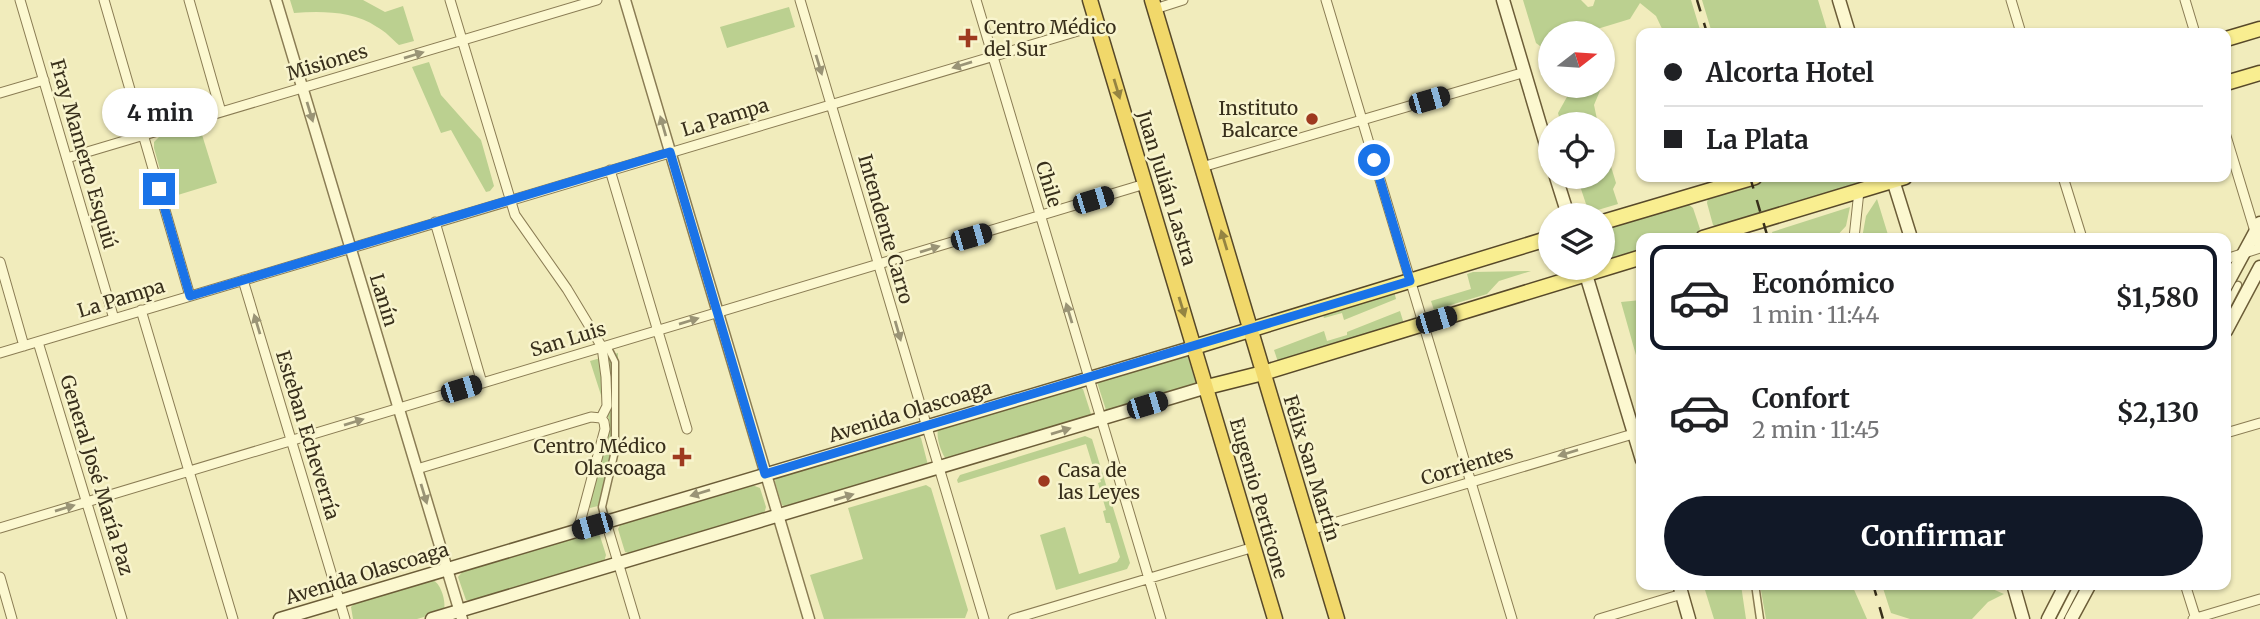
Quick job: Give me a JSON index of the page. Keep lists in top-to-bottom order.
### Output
{
  "streets": {
    "highway": ["Juan Julián Lastra", "Félix San Martín", "Eugenio Perticone"],
    "main road": ["Avenida Olascoaga"],
    "street": [
      "Misiones",
      "La Pampa",
      "Fray Mamerto Esquiú",
      "Chile",
      "Intendente Carro",
      "Lanín",
      "San Luis",
      "Esteban Echeverría",
      "Corrientes",
      "General José María Paz"
    ]
  },
  "crossings": [
    ["Misiones", "Fray Mamerto Esquiú"],
    ["Misiones", "Lanín"],
    ["La Pampa", "Fray Mamerto Esquiú"],
    ["La Pampa", "Chile"],
    ["La Pampa", "Juan Julián Lastra"],
    ["La Pampa", "Intendente Carro"],
    ["La Pampa", "Lanín"],
    ["La Pampa", "Esteban Echeverría"],
    ["La Pampa", "General José María Paz"],
    ["Chile", "San Luis"],
    ["Chile", "Avenida Olascoaga"],
    ["Juan Julián Lastra", "San Luis"],
    ["Juan Julián Lastra", "Avenida Olascoaga"],
    ["Juan Julián Lastra", "Eugenio Perticone"],
    ["Intendente Carro", "San Luis"],
    ["Intendente Carro", "Avenida Olascoaga"],
    ["Lanín", "San Luis"],
    ["Lanín", "Avenida Olascoaga"],
    ["San Luis", "Esteban Echeverría"],
    ["San Luis", "General José María Paz"],
    ["Avenida Olascoaga", "Esteban Echeverría"],
    ["Avenida Olascoaga", "Félix San Martín"],
    ["Corrientes", "Félix San Martín"]
  ],
  "one_way": [
    "Juan Julián Lastra",
    "Intendente Carro",
    "Lanín",
    "San Luis",
    "Esteban Echeverría",
    "Corrientes"
  ],
  "places": {
    "health": ["Centro Médico del Sur", "Centro Médico Olascoaga"],
    "other": ["Instituto Balcarce", "Casa de las Leyes"]
  },
  "north": "right",
  "page": {
    "banner": ["Alcorta Hotel", "La Plata"],
    "bubble": "4 min",
    "list": [
      {
        "name": "Económico",
        "note": "1 min · 11:44",
        "value": "$1,580"
      },
      {
        "name": "Confort",
        "note": "2 min · 11:45",
        "value": "$2,130"
      }
    ],
    "buttons": "Confirmar"
  }
}
